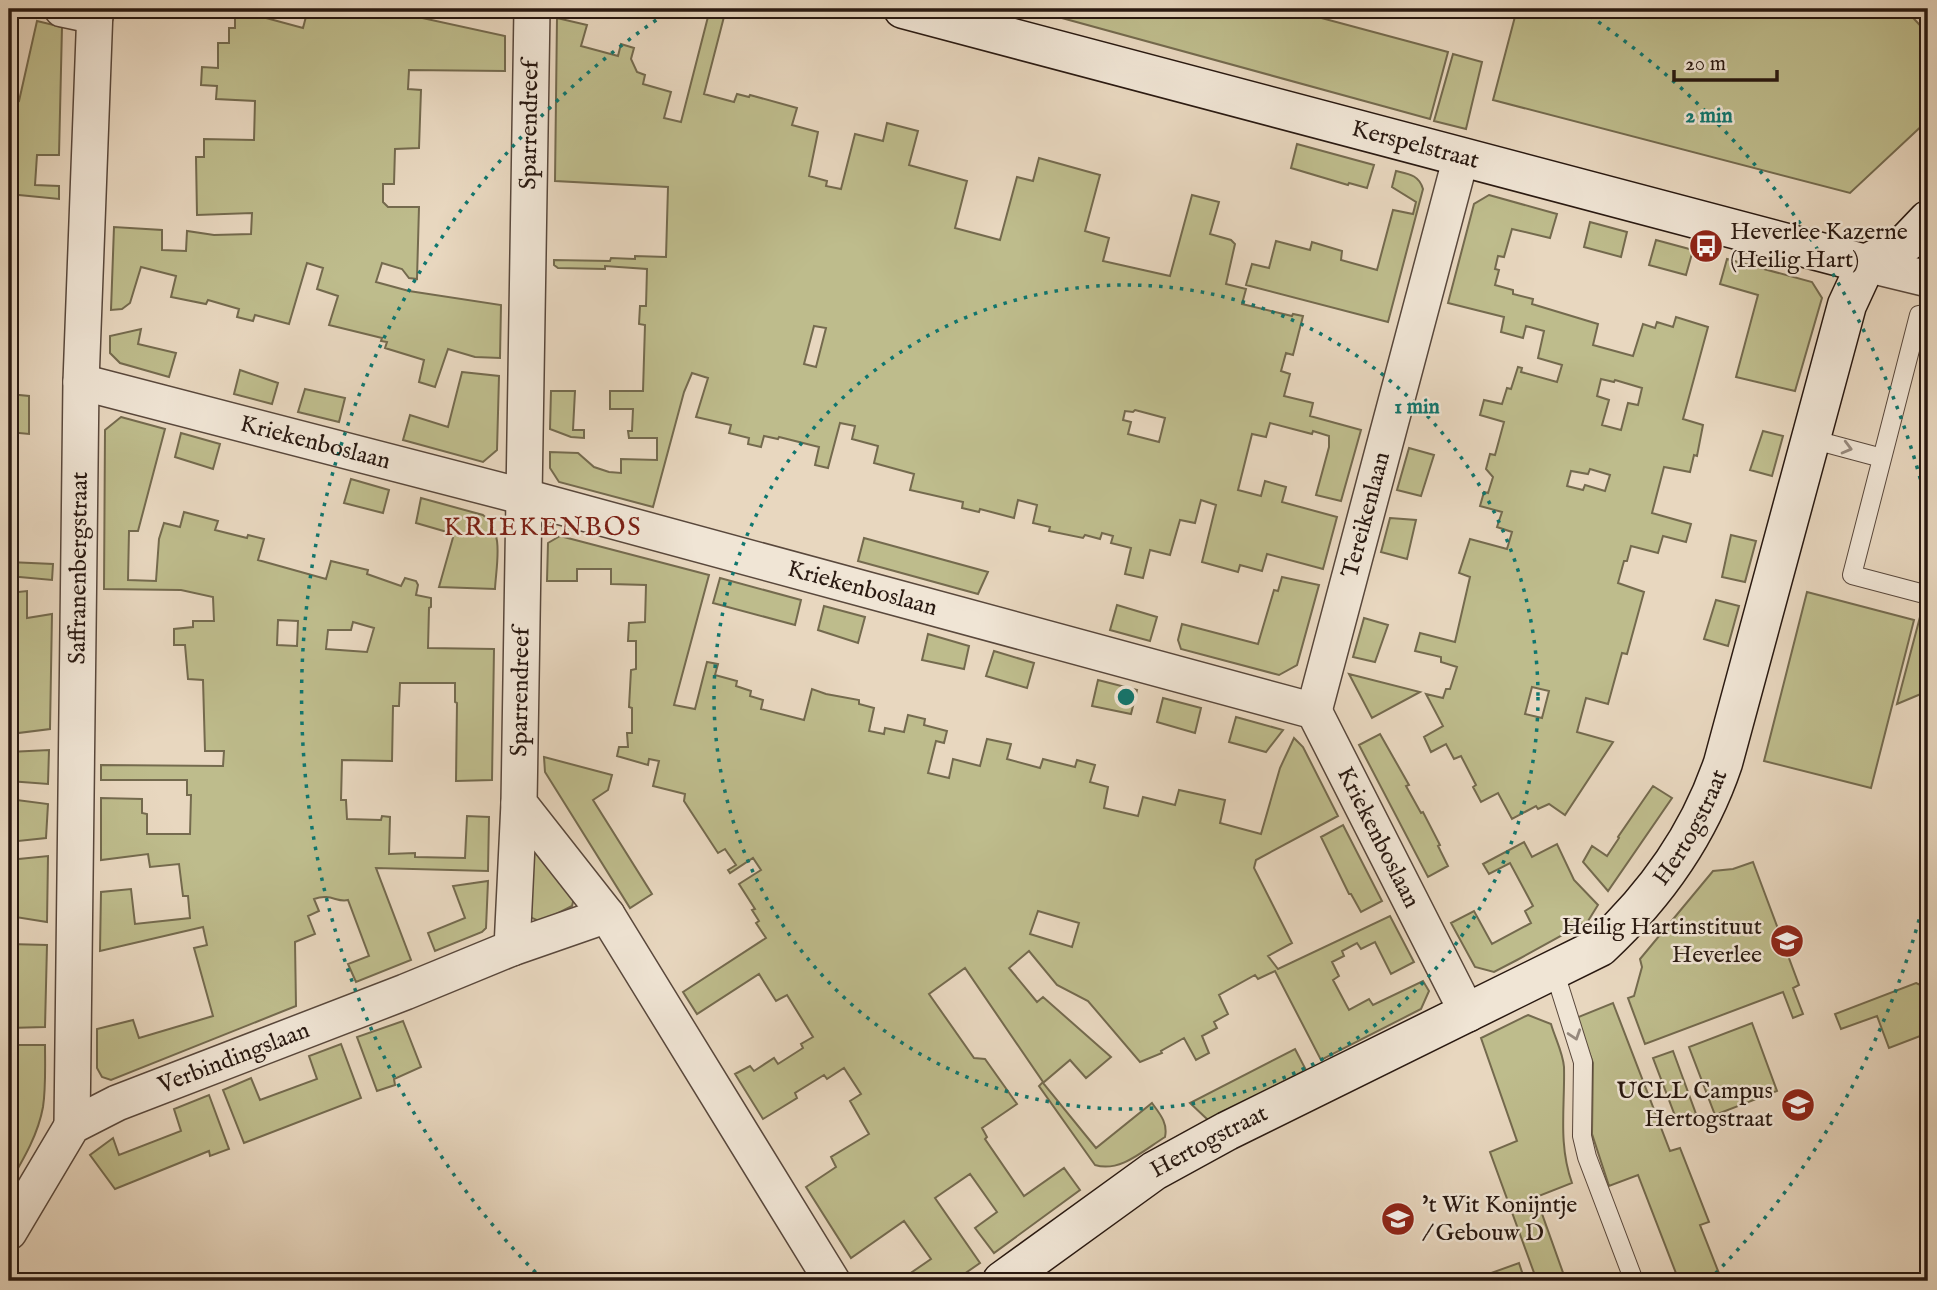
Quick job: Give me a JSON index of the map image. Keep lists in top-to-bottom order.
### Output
{
  "streets": {
    "street": [
      "Sparrendreef",
      "Kerspelstraat",
      "Kriekenboslaan",
      "Tereikenlaan",
      "Saffranenbergstraat",
      "Hertogstraat",
      "Verbindingslaan"
    ]
  },
  "crossings": [
    ["Sparrendreef", "Kriekenboslaan"],
    ["Kerspelstraat", "Tereikenlaan"],
    ["Kerspelstraat", "Hertogstraat"],
    ["Kriekenboslaan", "Tereikenlaan"],
    ["Kriekenboslaan", "Saffranenbergstraat"],
    ["Kriekenboslaan", "Hertogstraat"],
    ["Saffranenbergstraat", "Verbindingslaan"]
  ],
  "districts": ["KRIEKENBOS"],
  "places": {
    "bus stop": ["Heverlee Kazerne (Heilig Hart)"],
    "school or university": ["Heilig Hartinstituut Heverlee", "UCLL Campus Hertogstraat", "'t Wit Konijntje / Gebouw D"]
  },
  "scale_bar": "20 m",
  "rings": ["2 min", "1 min"]
}
